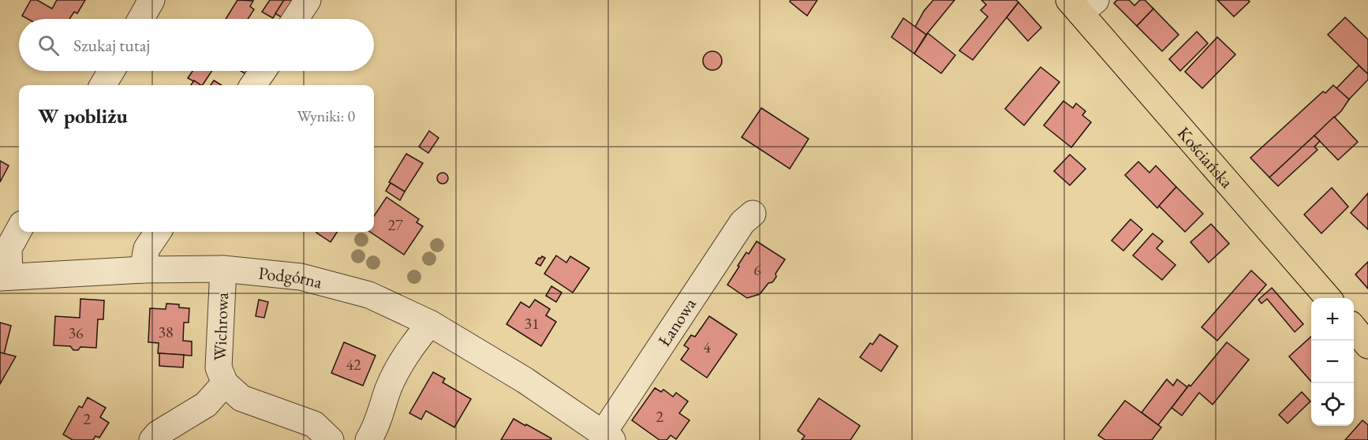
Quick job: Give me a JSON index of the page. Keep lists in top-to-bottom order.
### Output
{
  "streets": {
    "main road": ["Kościańska"],
    "street": ["Podgórna", "Łanowa", "Wichrowa"]
  },
  "crossings": [
    ["Podgórna", "Łanowa"],
    ["Podgórna", "Wichrowa"]
  ],
  "house_numbers": [
    "27",
    "6",
    "31",
    "38",
    "36",
    "4",
    "42",
    "2",
    "2"
  ],
  "page": {
    "search": "Szukaj tutaj",
    "heading": ["W pobliżu", "Wyniki: 0"],
    "map_buttons": ["+", "−"]
  }
}
